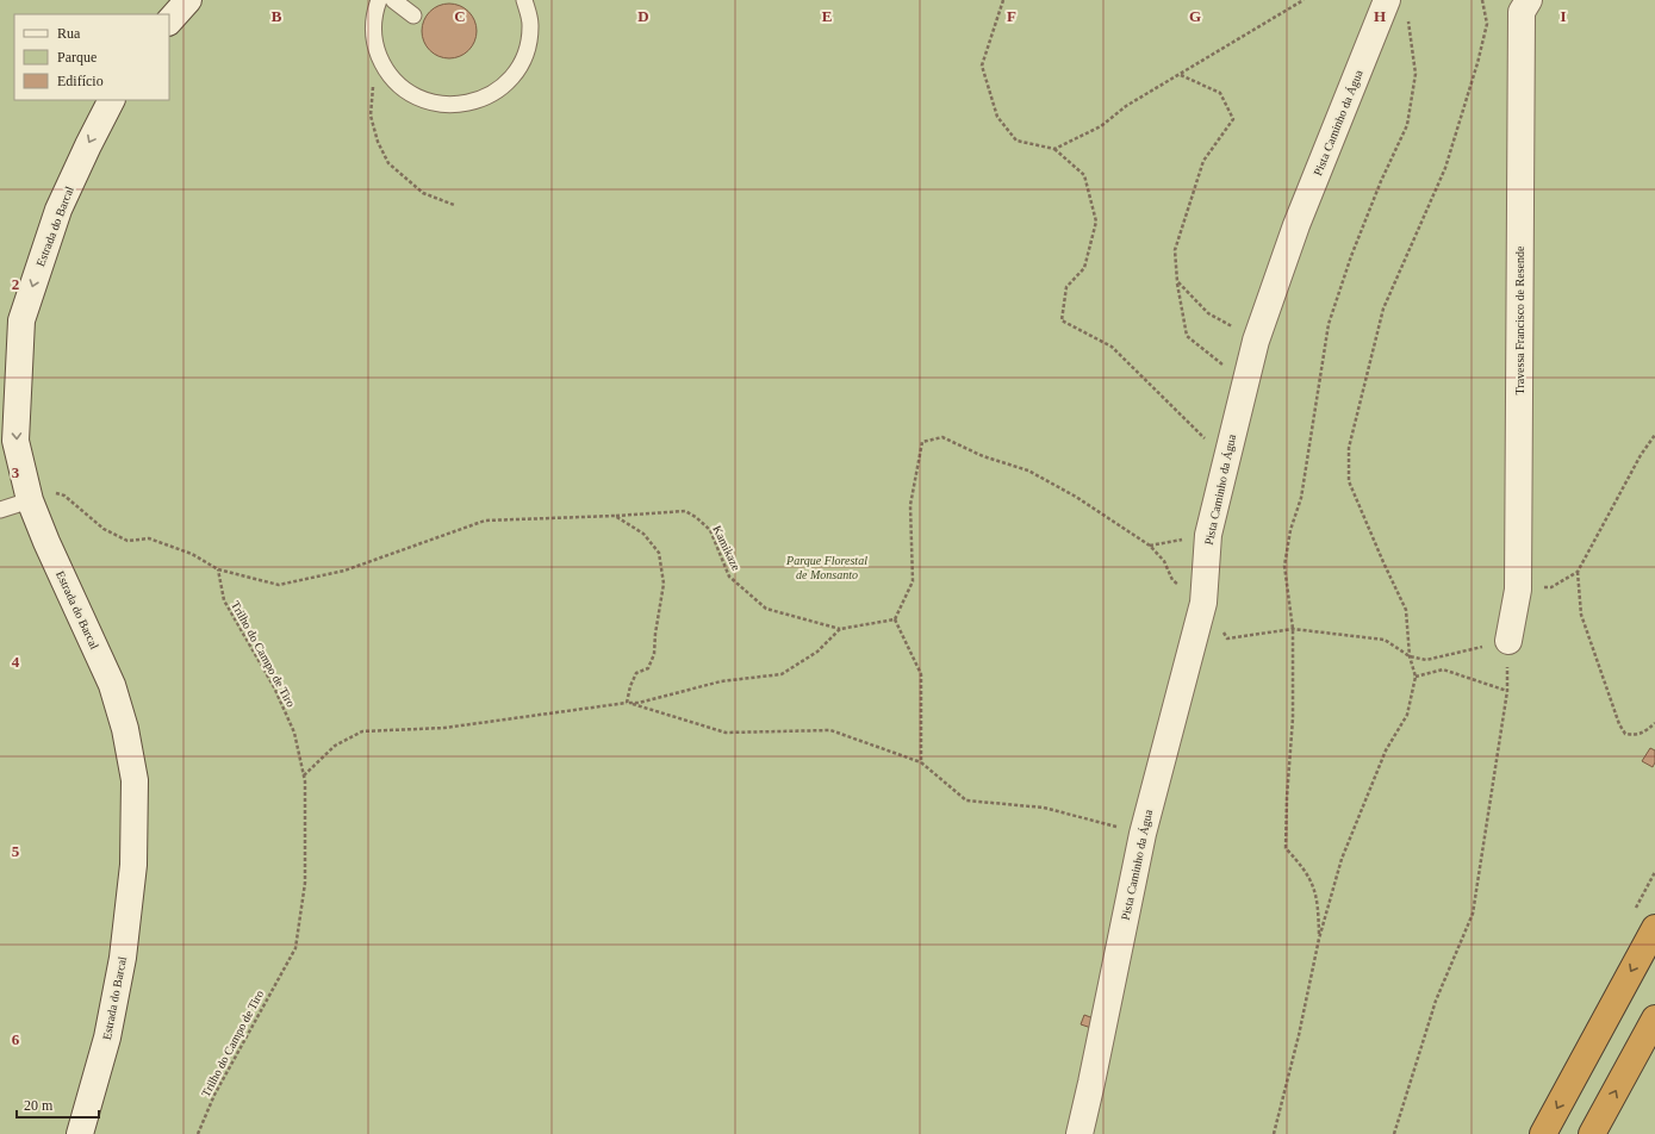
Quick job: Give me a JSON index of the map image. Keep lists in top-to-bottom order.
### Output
{
  "streets": {
    "street": ["Pista Caminho da Água", "Estrada do Barcal", "Travessa Francisco de Resende"],
    "path": ["Kamikaze", "Trilho do Campo de Tiro"]
  },
  "crossings": [
    ["Kamikaze", "Trilho do Campo de Tiro"]
  ],
  "one_way": ["Estrada do Barcal"],
  "parks": ["Parque Florestal de Monsanto"],
  "legend": ["Rua", "Parque", "Edifício"],
  "scale_bar": "20 m",
  "grid": {
    "columns": [
      "B",
      "C",
      "D",
      "E",
      "F",
      "G",
      "H",
      "I"
    ],
    "rows": [
      "2",
      "3",
      "4",
      "5",
      "6"
    ]
  }
}
